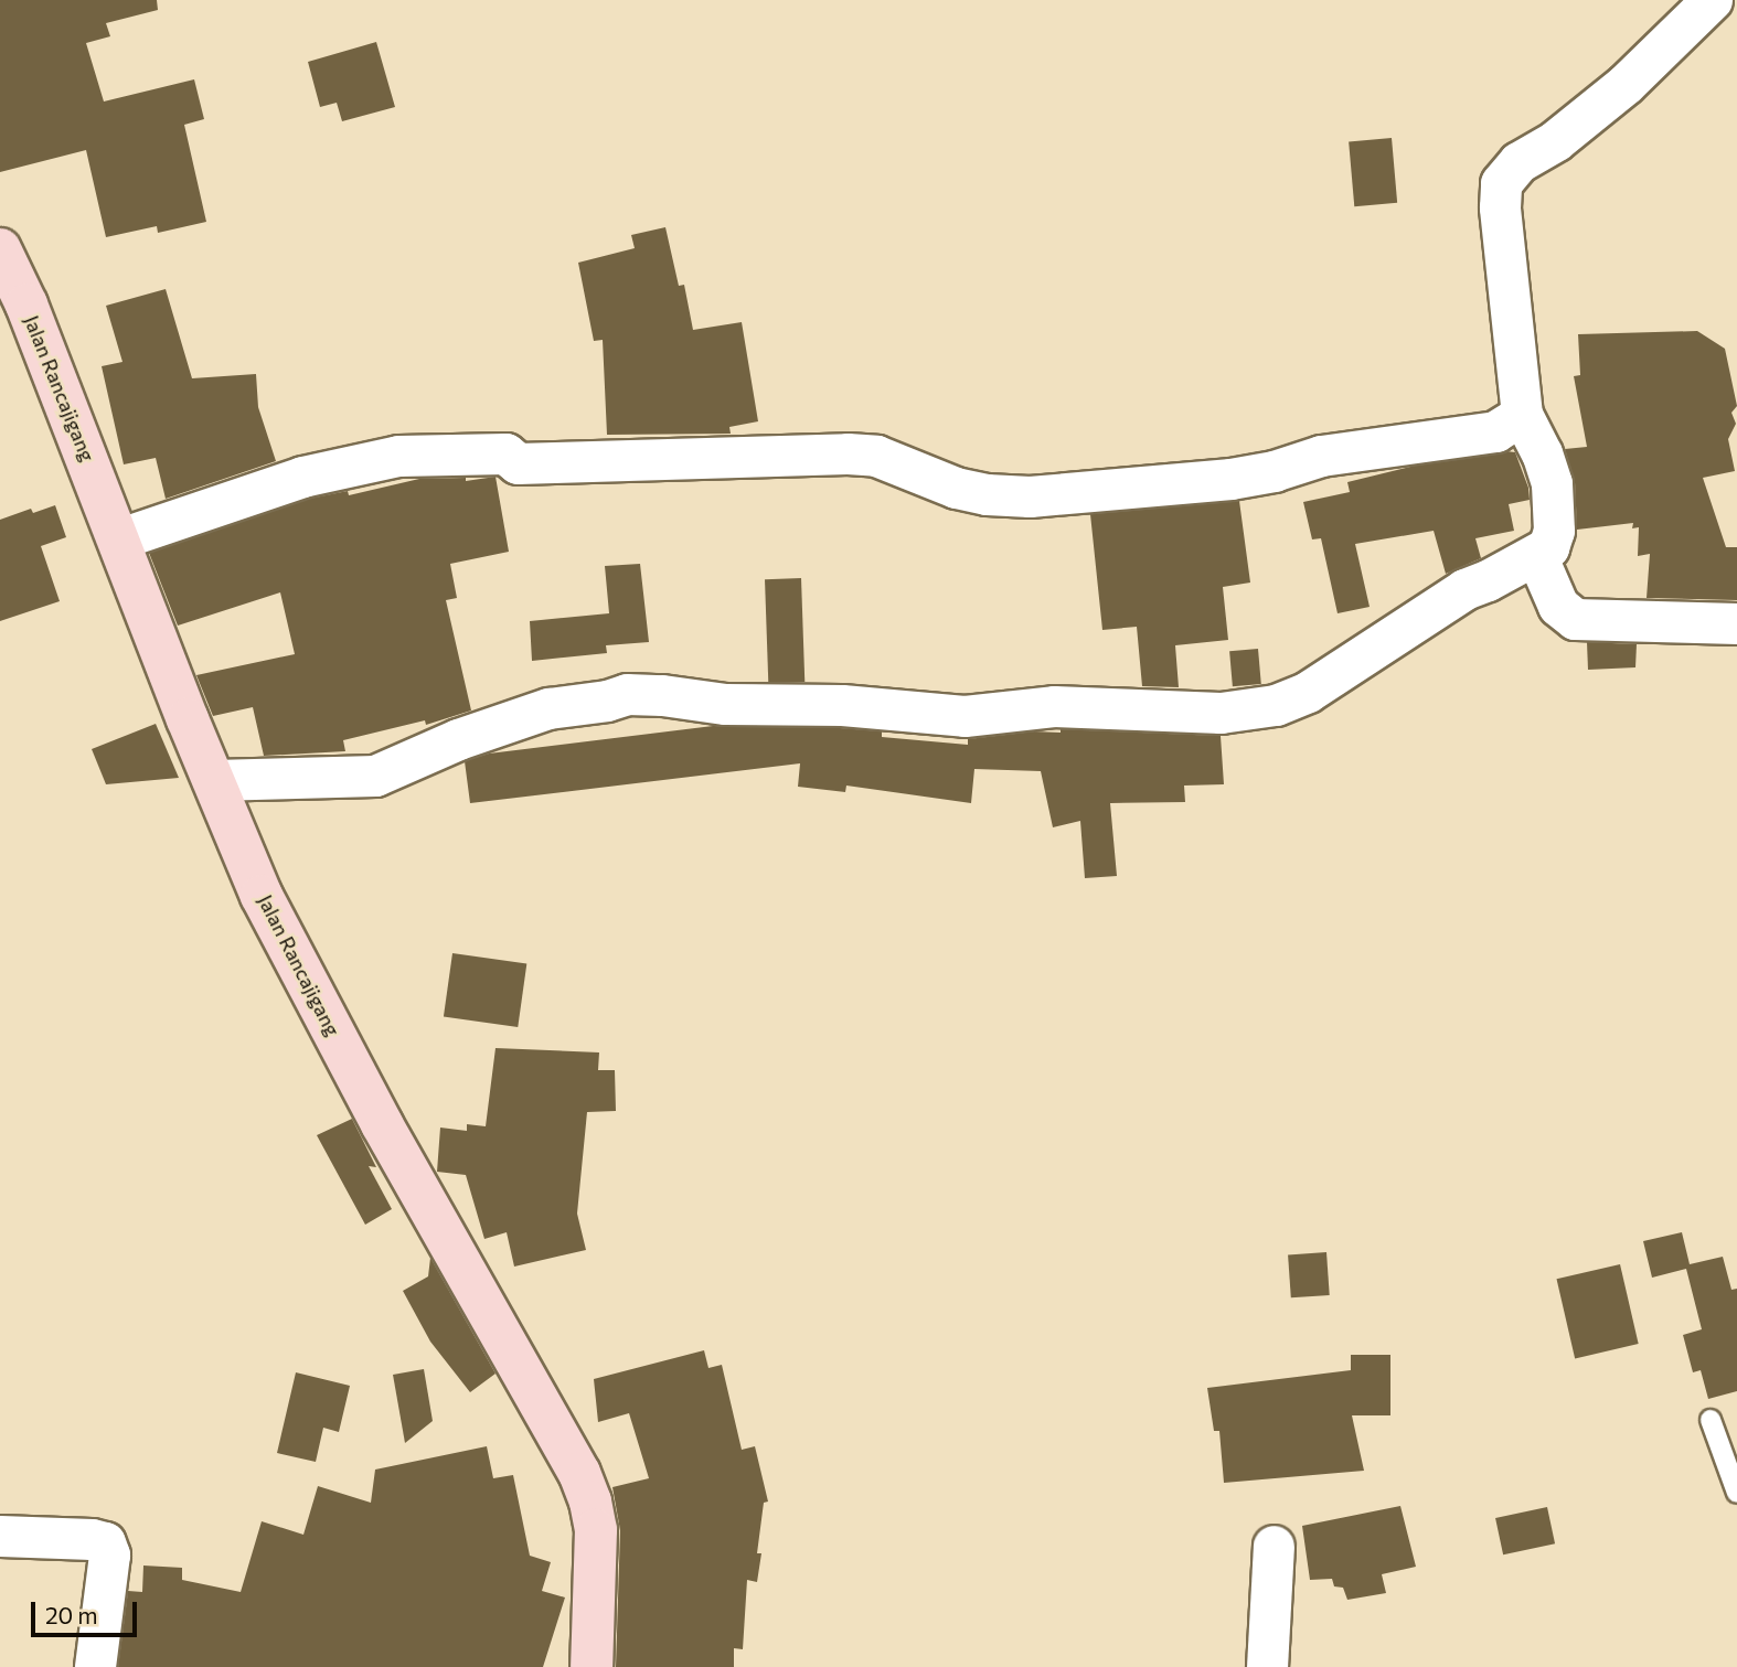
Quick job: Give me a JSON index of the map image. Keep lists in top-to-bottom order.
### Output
{
  "streets": {
    "main road": ["Jalan Rancajigang"]
  },
  "scale_bar": "20 m"
}
